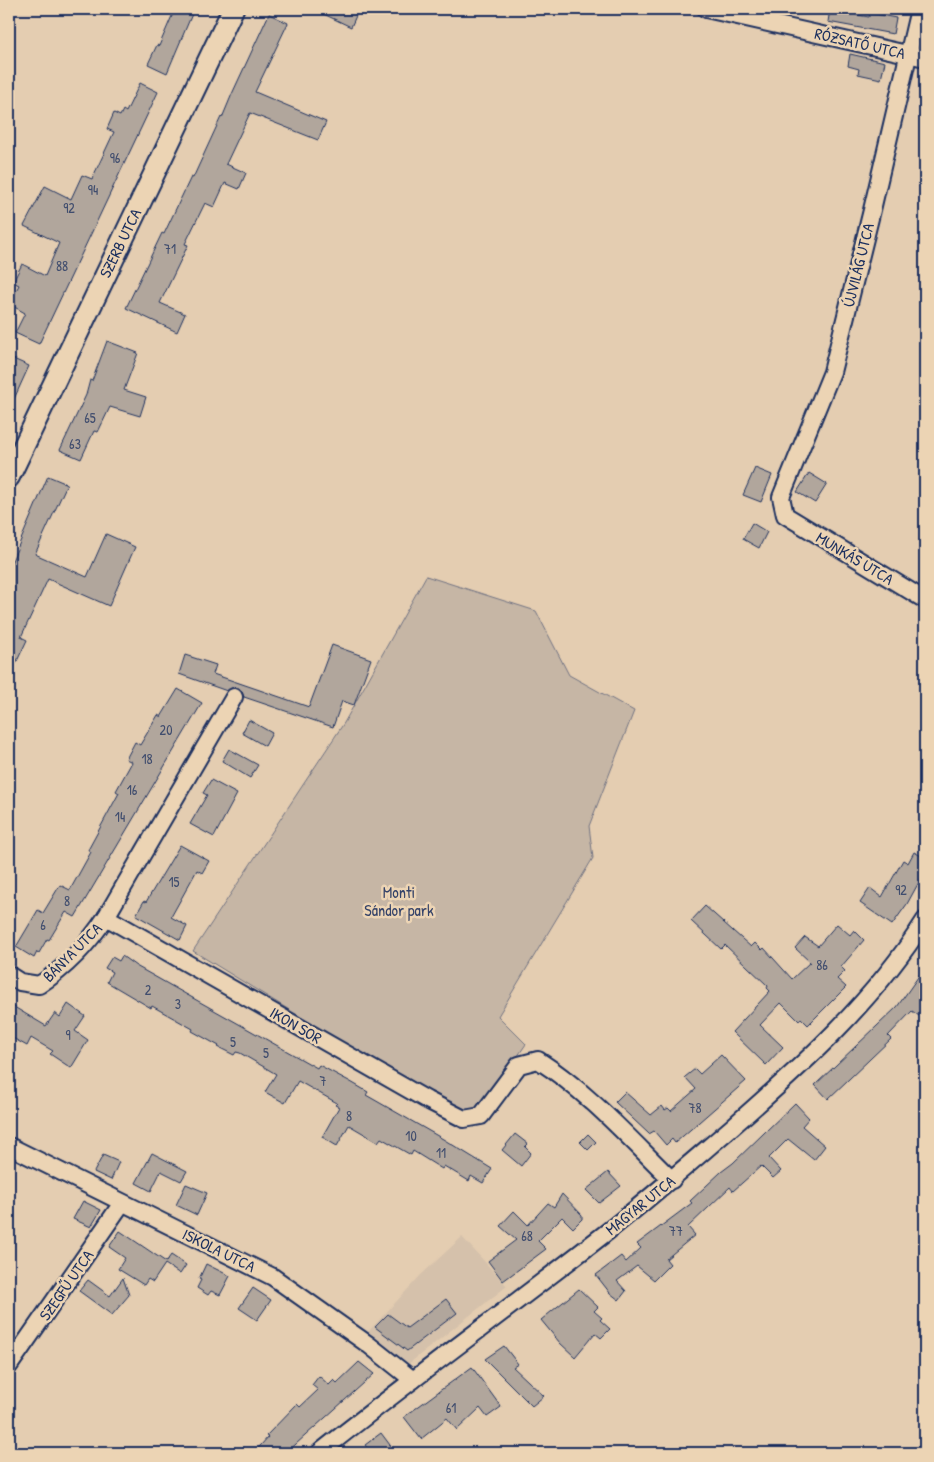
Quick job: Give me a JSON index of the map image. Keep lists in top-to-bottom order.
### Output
{
  "streets": {
    "main road": ["SZERB UTCA"],
    "street": [
      "RÓZSATŐ UTCA",
      "ÚJVILÁG UTCA",
      "MUNKÁS UTCA",
      "BÁNYA UTCA",
      "IKON SOR",
      "MAGYAR UTCA",
      "ISKOLA UTCA",
      "SZEGFŰ UTCA"
    ]
  },
  "crossings": [
    ["RÓZSATŐ UTCA", "ÚJVILÁG UTCA"],
    ["ÚJVILÁG UTCA", "MUNKÁS UTCA"],
    ["BÁNYA UTCA", "IKON SOR"],
    ["IKON SOR", "MAGYAR UTCA"],
    ["MAGYAR UTCA", "ISKOLA UTCA"],
    ["ISKOLA UTCA", "SZEGFŰ UTCA"]
  ],
  "parks": ["Monti Sándor park"],
  "house_numbers": [
    "96",
    "94",
    "92",
    "71",
    "88",
    "65",
    "63",
    "20",
    "18",
    "16",
    "14",
    "15",
    "92",
    "8",
    "6",
    "86",
    "2",
    "3",
    "9",
    "5",
    "5",
    "7",
    "78",
    "8",
    "10",
    "11",
    "77",
    "68",
    "61"
  ]
}
